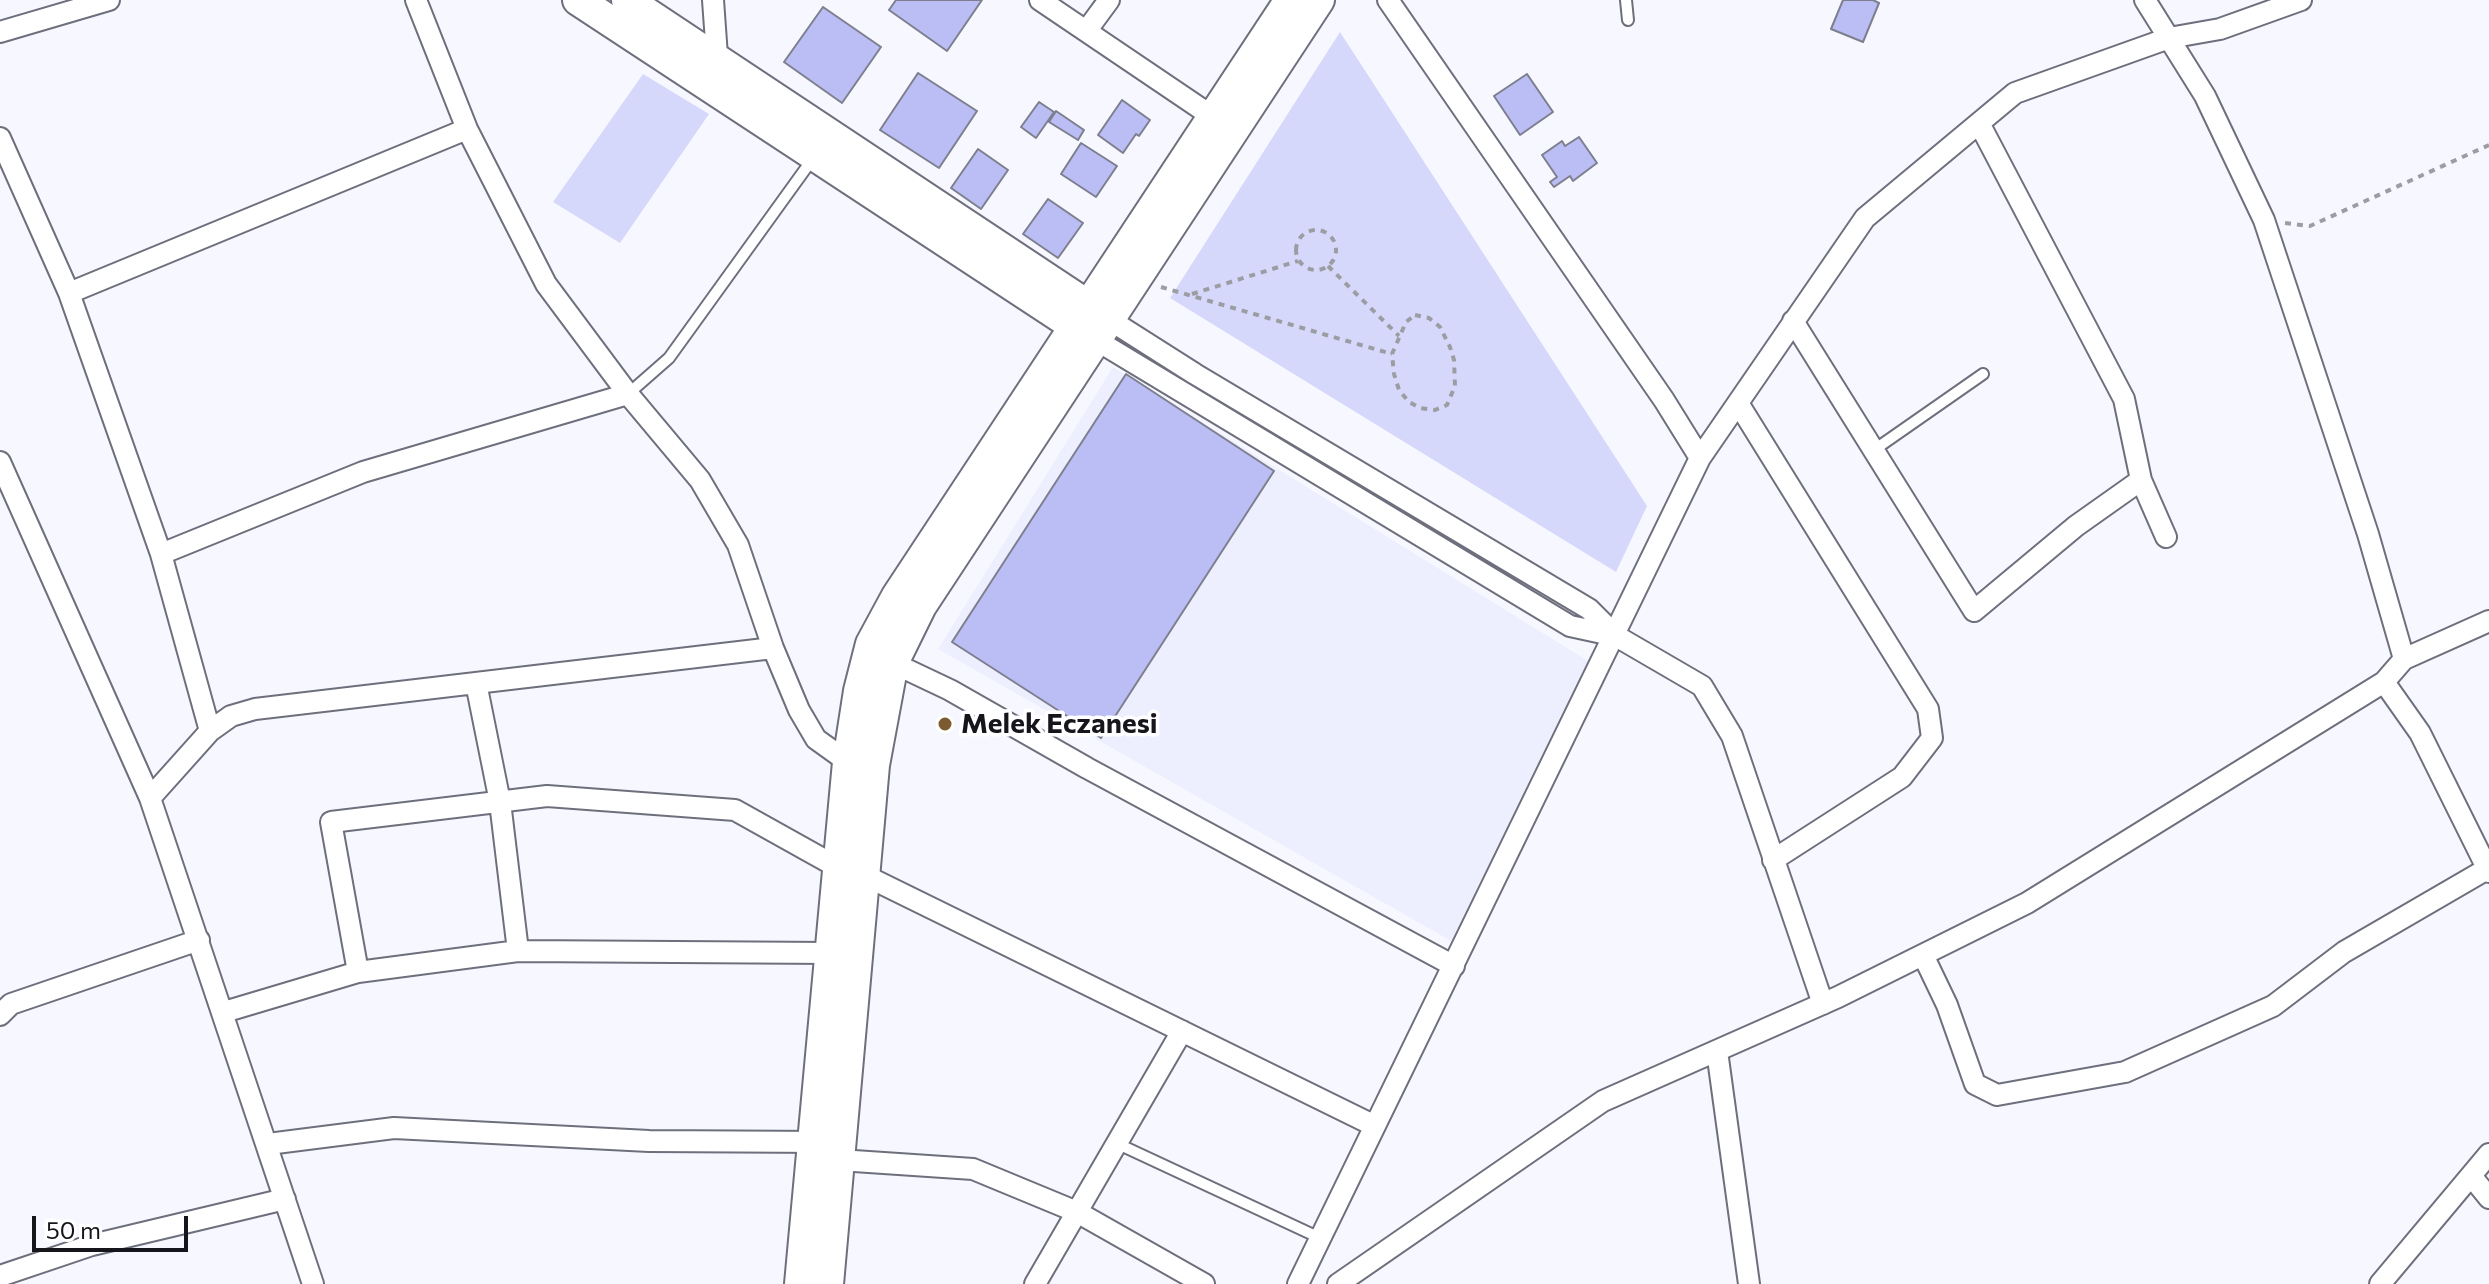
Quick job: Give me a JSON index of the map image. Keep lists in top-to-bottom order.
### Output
{
  "places": ["Melek Eczanesi"],
  "scale_bar": "50 m"
}
